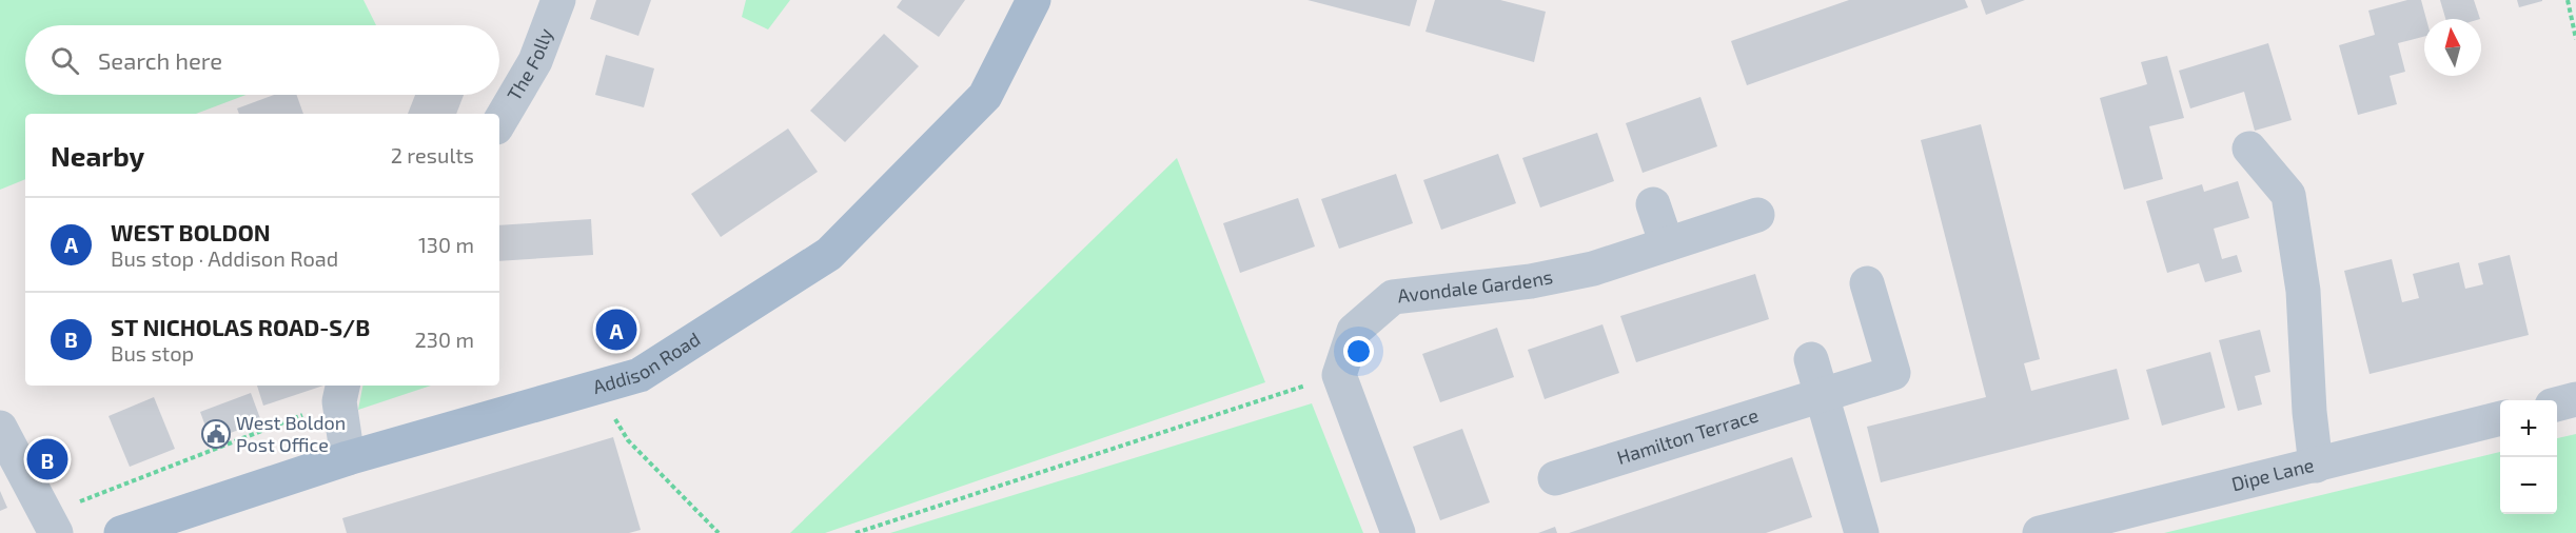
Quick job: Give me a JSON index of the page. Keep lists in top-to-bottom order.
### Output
{
  "streets": {
    "main road": ["Addison Road"],
    "street": [
      "The Folly",
      "Avondale Gardens",
      "Hamilton Terrace",
      "Dipe Lane"
    ]
  },
  "places": {
    "public building": ["West Boldon Post Office"]
  },
  "north": "top",
  "page": {
    "search": "Search here",
    "heading": ["Nearby", "2 results"],
    "list": [
      {
        "mark": "A",
        "name": "WEST BOLDON",
        "note": "Bus stop · Addison Road",
        "value": "130 m"
      },
      {
        "mark": "B",
        "name": "ST NICHOLAS ROAD-S/B",
        "note": "Bus stop",
        "value": "230 m"
      }
    ],
    "pins": ["A", "B"],
    "map_buttons": ["+", "−"]
  }
}
